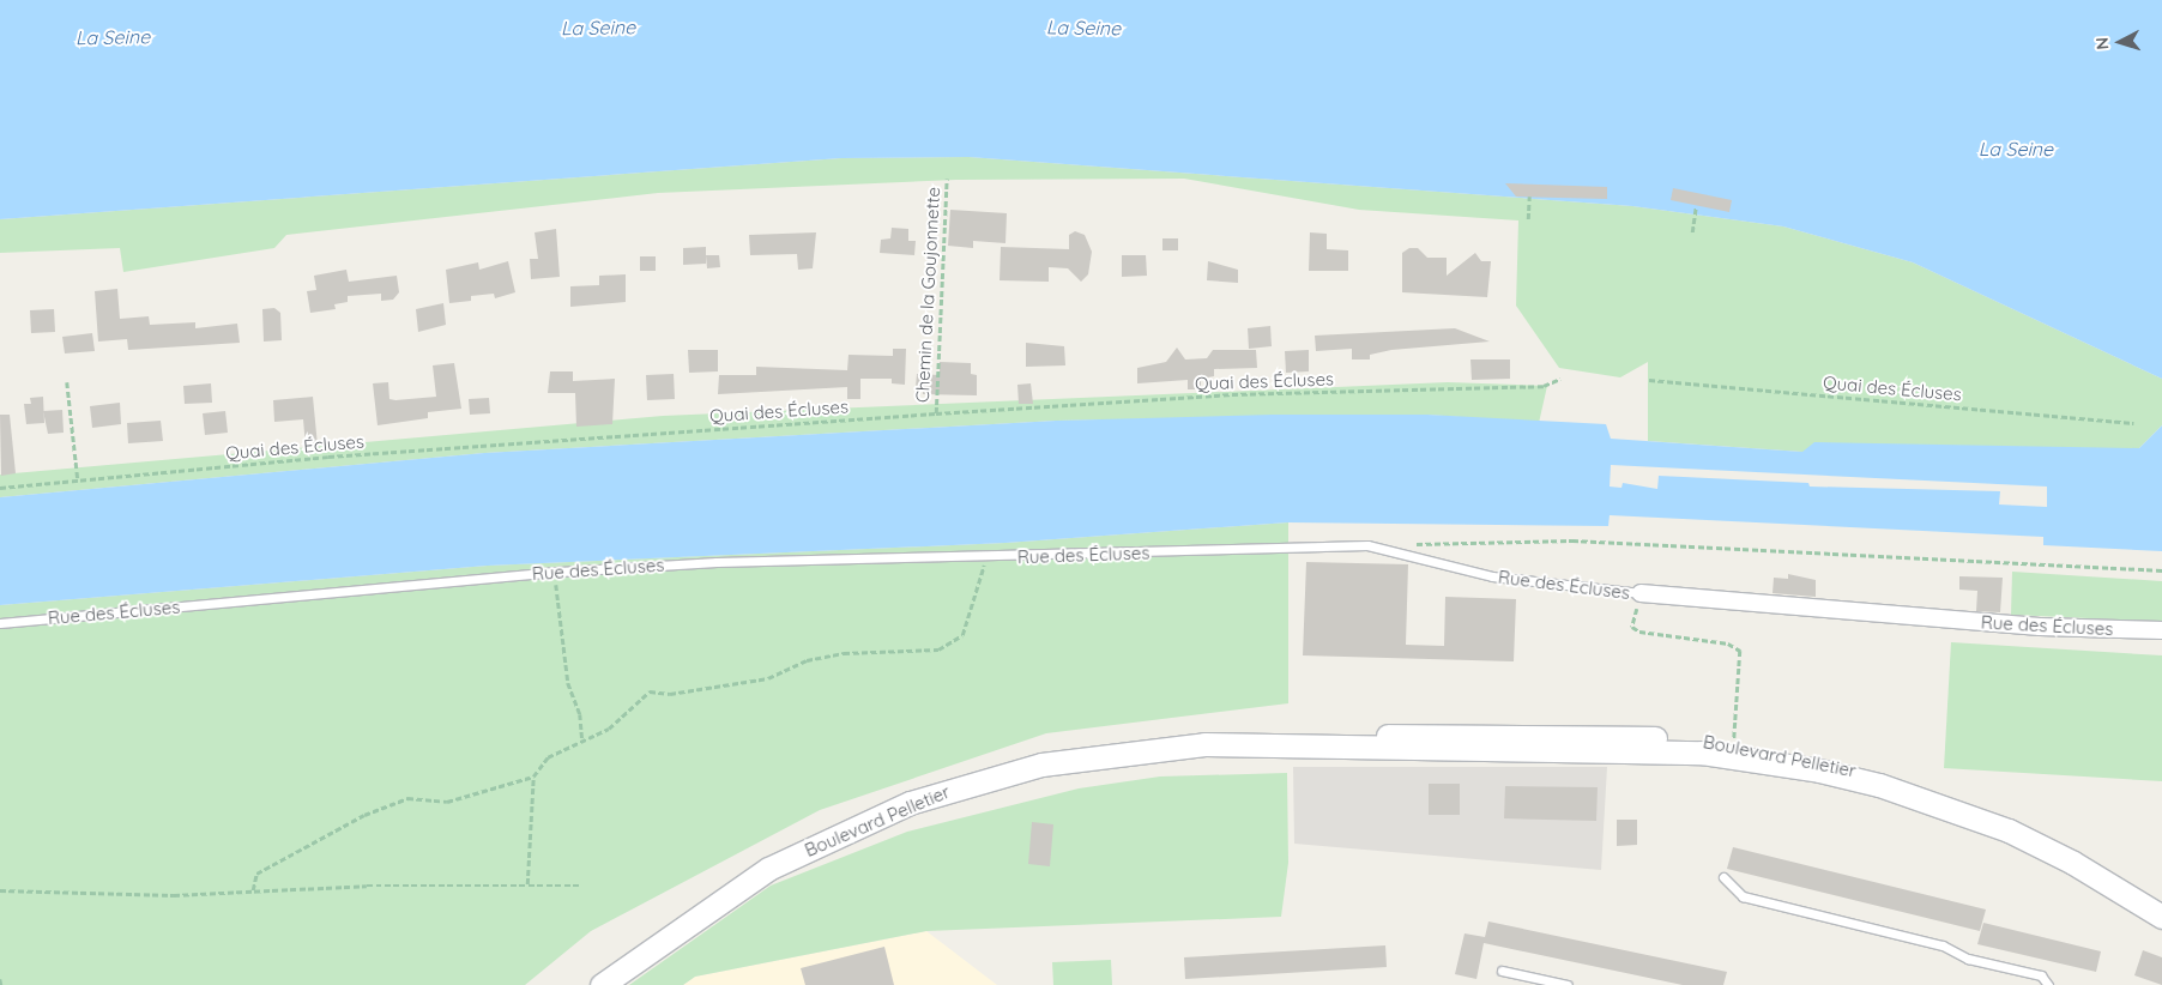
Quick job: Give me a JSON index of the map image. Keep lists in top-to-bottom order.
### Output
{
  "streets": {
    "main road": ["Boulevard Pelletier"],
    "street": ["Rue des Écluses"],
    "path": ["Chemin de la Goujonnette", "Quai des Écluses"]
  },
  "crossings": [
    ["Chemin de la Goujonnette", "Quai des Écluses"]
  ],
  "water": ["La Seine"],
  "north": "left"
}
